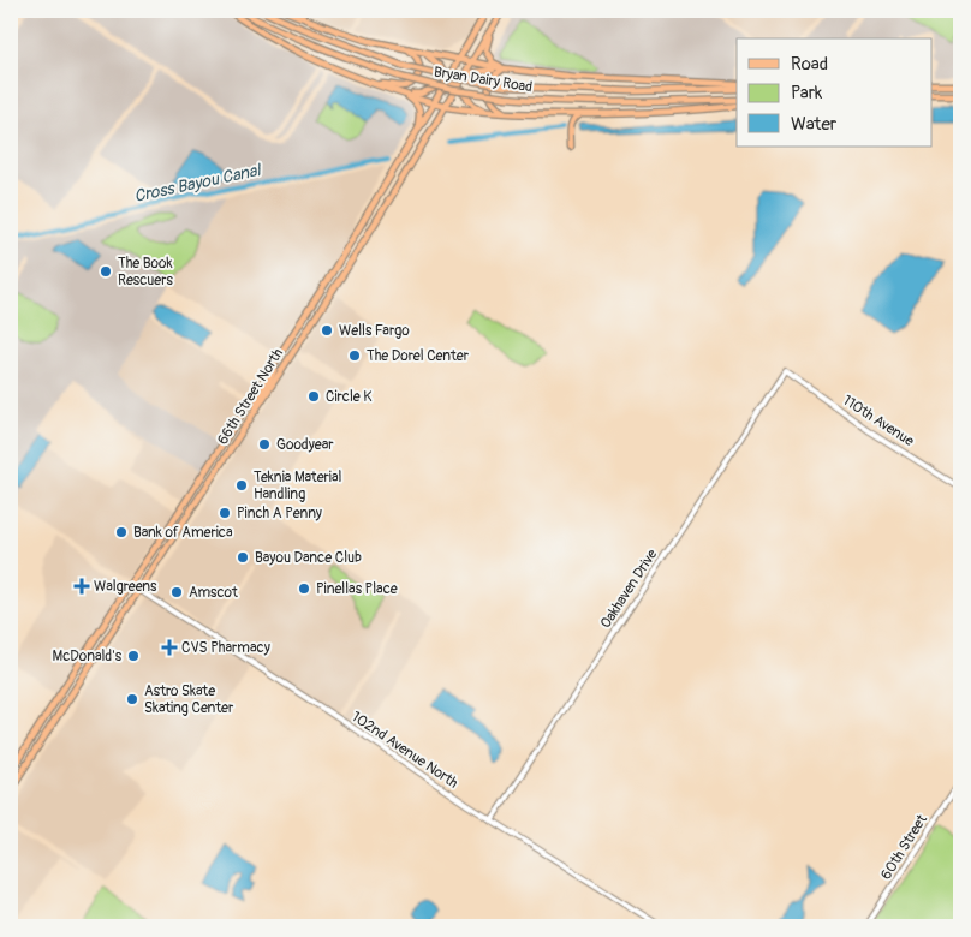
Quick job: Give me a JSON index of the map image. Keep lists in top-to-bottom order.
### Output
{
  "streets": {
    "main road": ["Bryan Dairy Road", "66th Street North"],
    "street": [
      "110th Avenue",
      "Oakhaven Drive",
      "102nd Avenue North",
      "60th Street"
    ]
  },
  "crossings": [
    ["66th Street North", "102nd Avenue North"],
    ["110th Avenue", "Oakhaven Drive"],
    ["Oakhaven Drive", "102nd Avenue North"]
  ],
  "water": ["Cross Bayou Canal"],
  "places": {
    "other": [
      "The Book Rescuers",
      "Wells Fargo",
      "The Dorel Center",
      "Circle K",
      "Goodyear",
      "Teknia Material Handling",
      "Pinch A Penny",
      "Bank of America",
      "Bayou Dance Club",
      "Pinellas Place",
      "Amscot",
      "McDonald's",
      "Astro Skate Skating Center"
    ],
    "health": ["Walgreens", "CVS Pharmacy"]
  },
  "legend": ["Road", "Park", "Water"]
}
